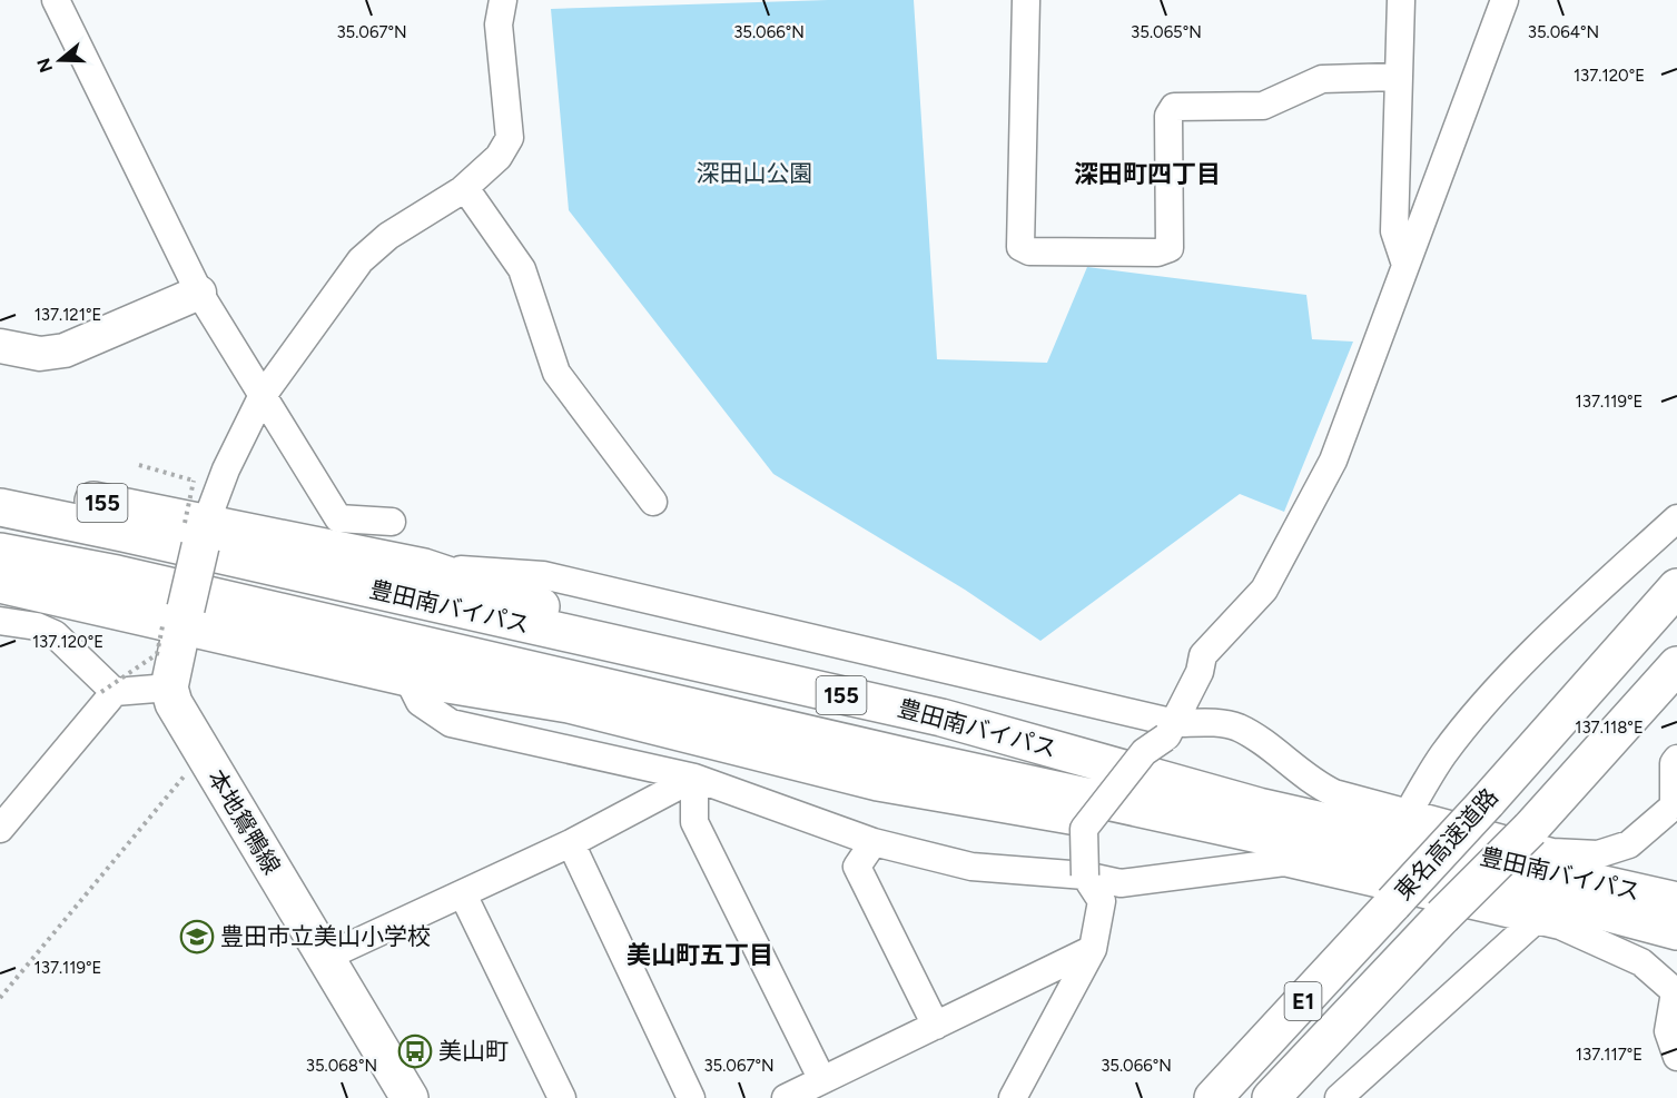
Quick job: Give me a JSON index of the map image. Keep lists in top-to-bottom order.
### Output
{
  "streets": {
    "main road": [
      "155",
      "豊田南バイパス",
      "本地鴛鴨線",
      "東名高速道路",
      "E1"
    ]
  },
  "crossings": [
    ["155", "豊田南バイパス"]
  ],
  "districts": ["深田町四丁目", "美山町五丁目"],
  "parks": ["深田山公園"],
  "places": {
    "school or university": ["豊田市立美山小学校"],
    "bus stop": ["美山町"]
  },
  "north": "left",
  "coordinates": [
    "35.067°N",
    "35.066°N",
    "35.065°N",
    "35.064°N",
    "137.120°E",
    "137.121°E",
    "137.119°E",
    "137.118°E",
    "137.117°E",
    "35.068°N"
  ]
}
